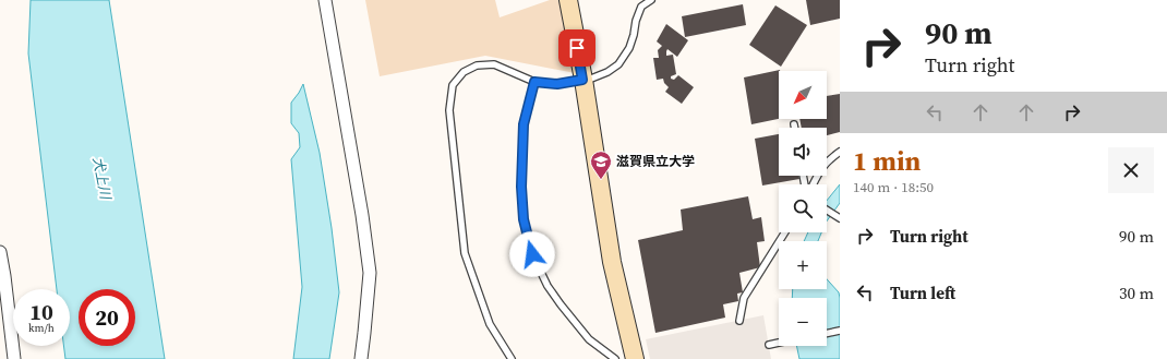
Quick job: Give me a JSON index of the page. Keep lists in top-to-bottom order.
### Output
{
  "water": ["犬上川"],
  "places": {
    "school or university": ["滋賀県立大学"]
  },
  "north": "bottom left",
  "page": {
    "turn": ["90 m", "Turn right"],
    "map_buttons": ["+", "−"],
    "heading": ["1 min", "140 m · 18:50"],
    "list": [
      {
        "name": "Turn right",
        "value": "90 m"
      },
      {
        "name": "Turn left",
        "value": "30 m"
      }
    ],
    "speed": "10 km/h",
    "limit": "20"
  }
}
